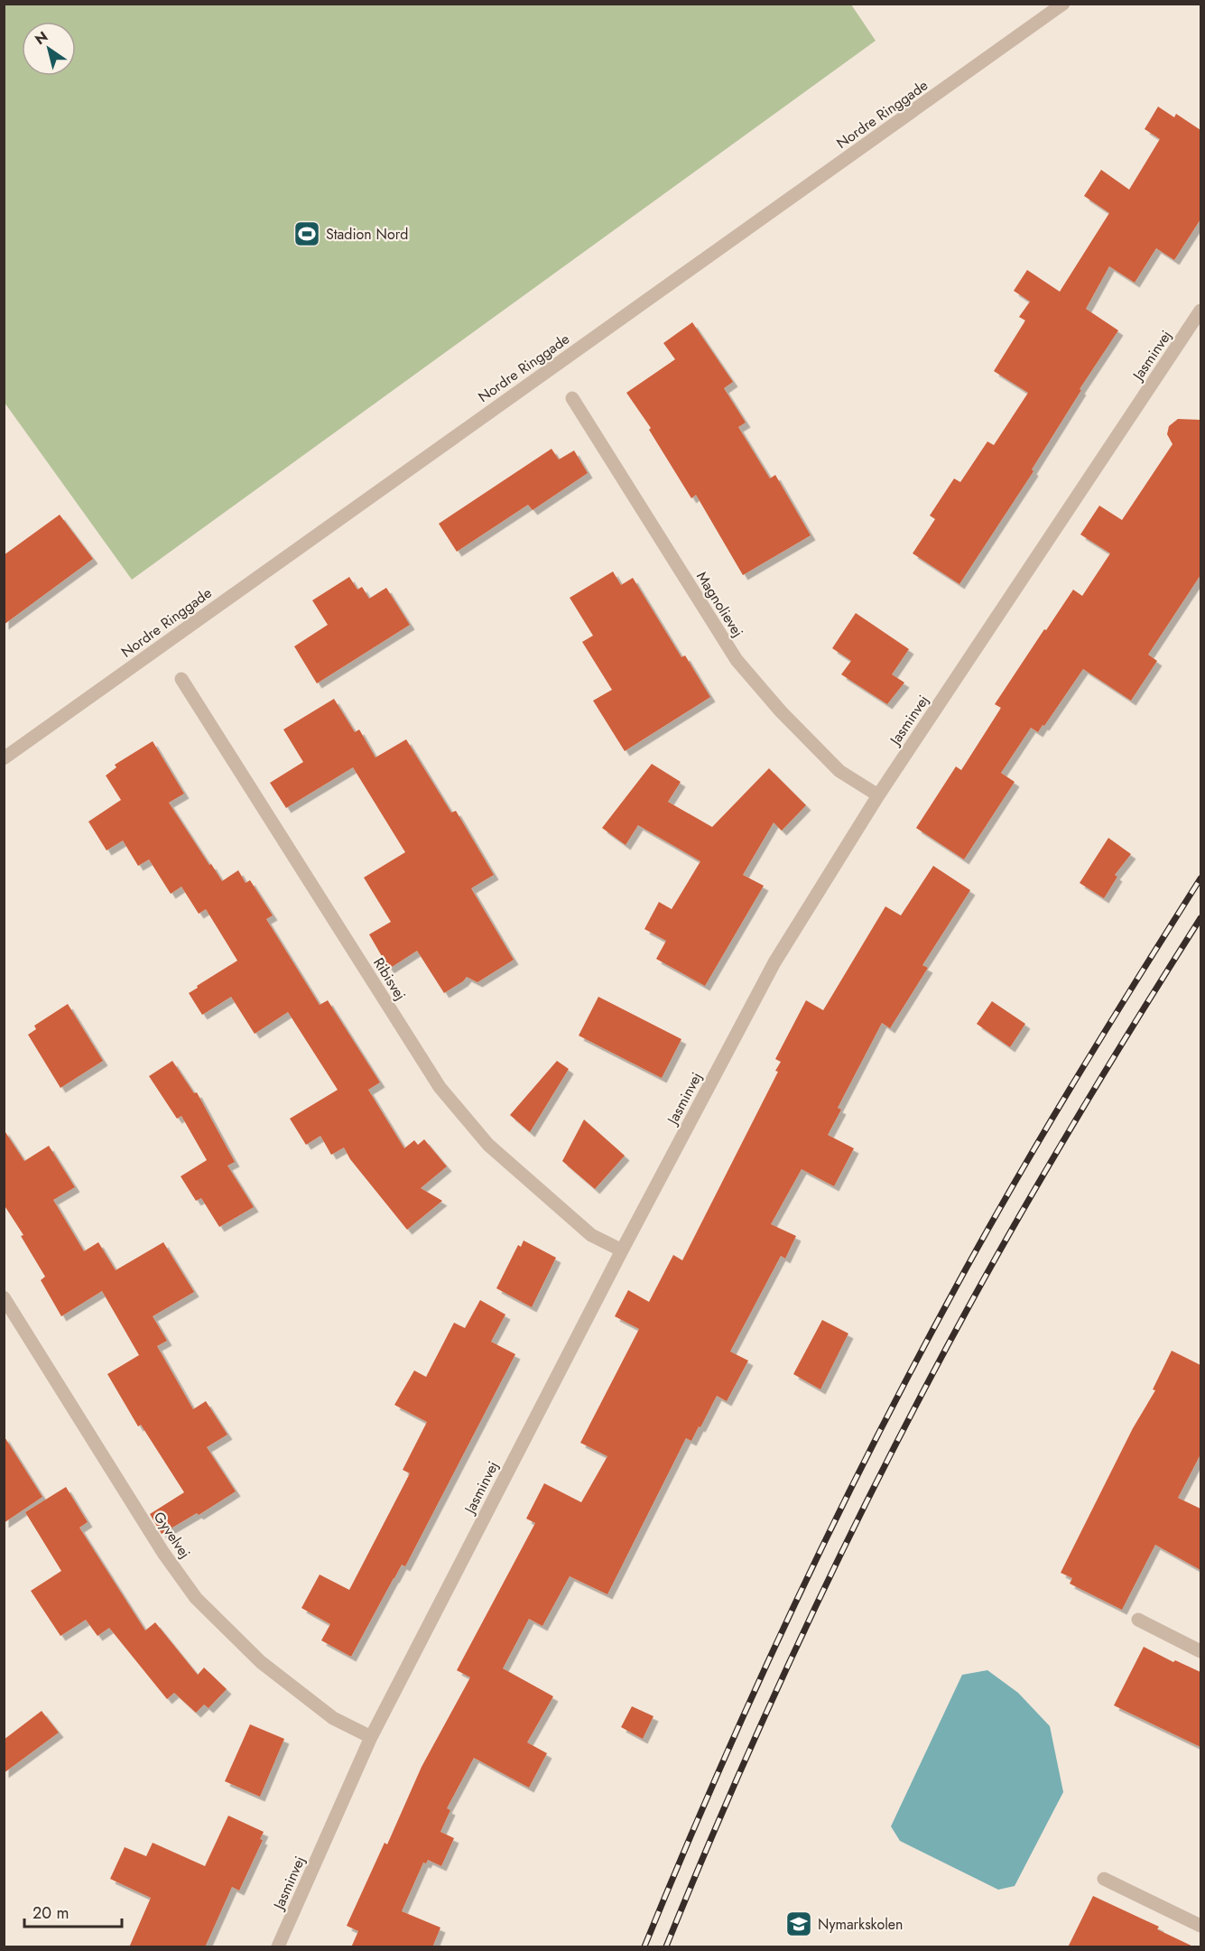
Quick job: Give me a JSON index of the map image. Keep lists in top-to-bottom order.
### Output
{
  "streets": {
    "street": [
      "Nordre Ringgade",
      "Jasminvej",
      "Magnolievej",
      "Ribisvej",
      "Gyvelvej"
    ]
  },
  "crossings": [
    ["Jasminvej", "Magnolievej"],
    ["Jasminvej", "Ribisvej"],
    ["Jasminvej", "Gyvelvej"]
  ],
  "places": {
    "sports": ["Stadion Nord"],
    "school or university": ["Nymarkskolen"]
  },
  "scale_bar": "20 m",
  "north": "top left"
}
